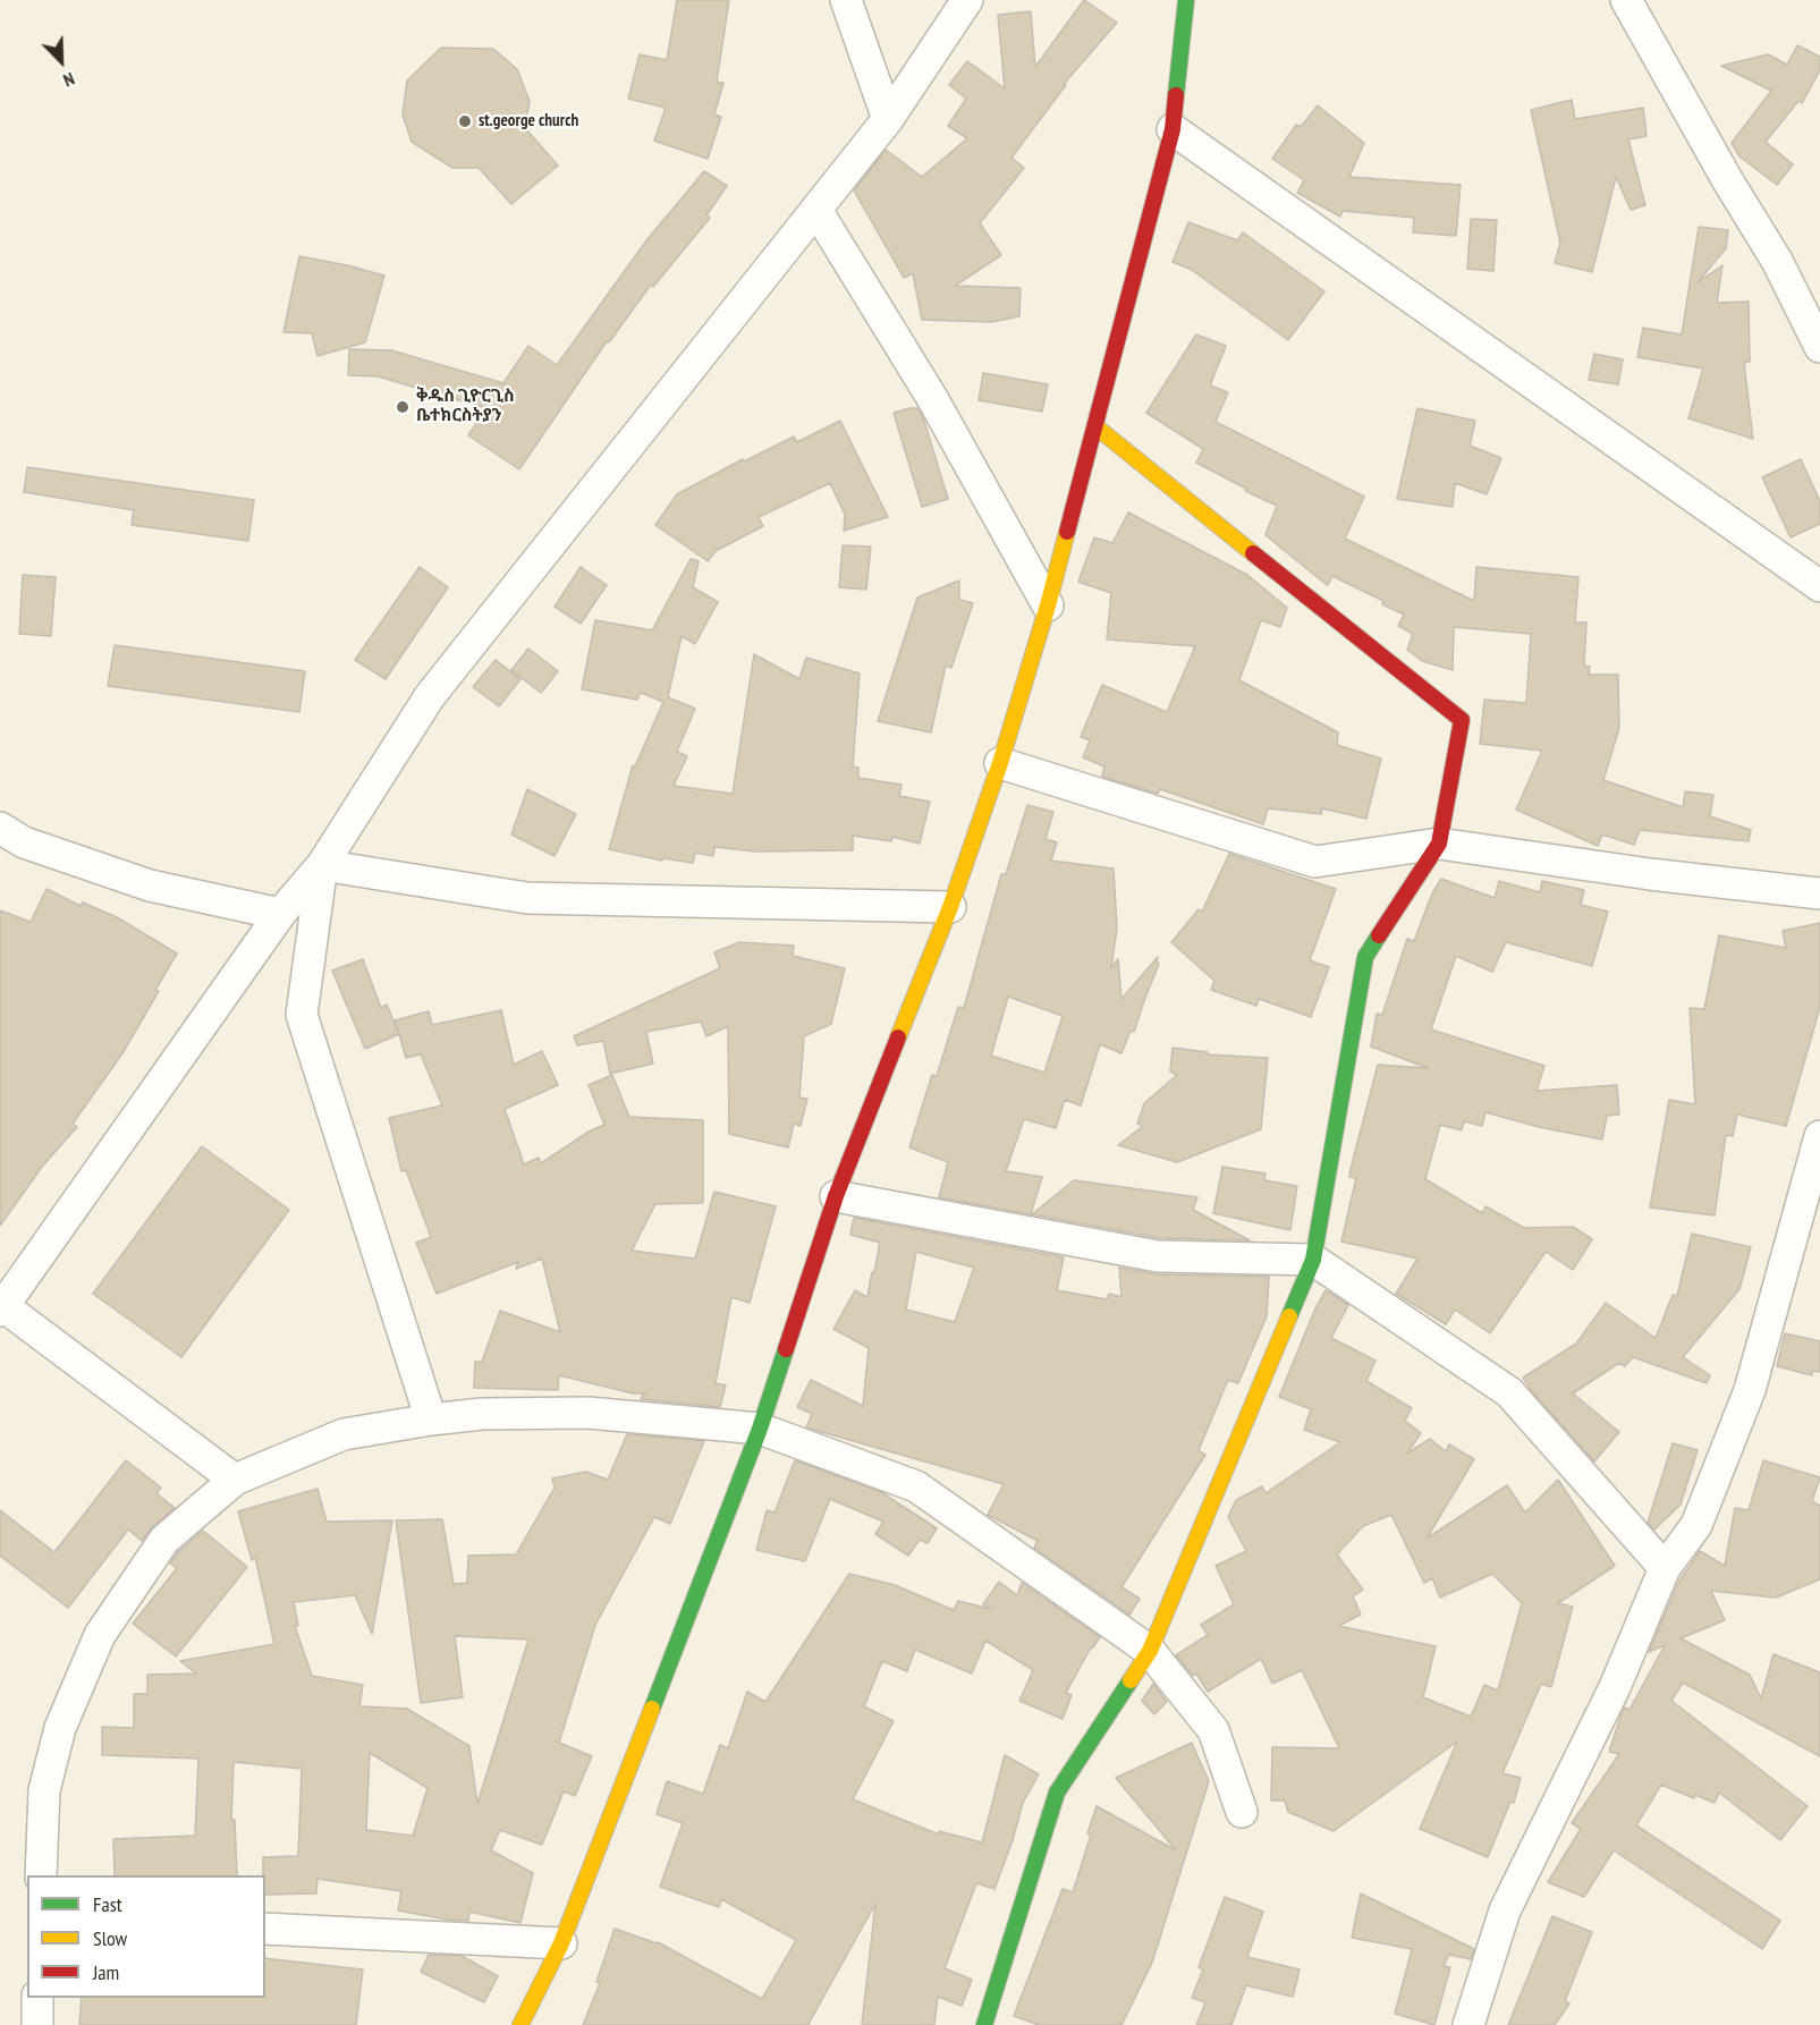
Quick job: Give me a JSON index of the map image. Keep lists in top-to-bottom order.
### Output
{
  "places": ["st.george church", "ቅዱስ ጊዮርጊስ ቤተክርስትያን"],
  "legend": ["Fast", "Slow", "Jam"],
  "north": "bottom right"
}
